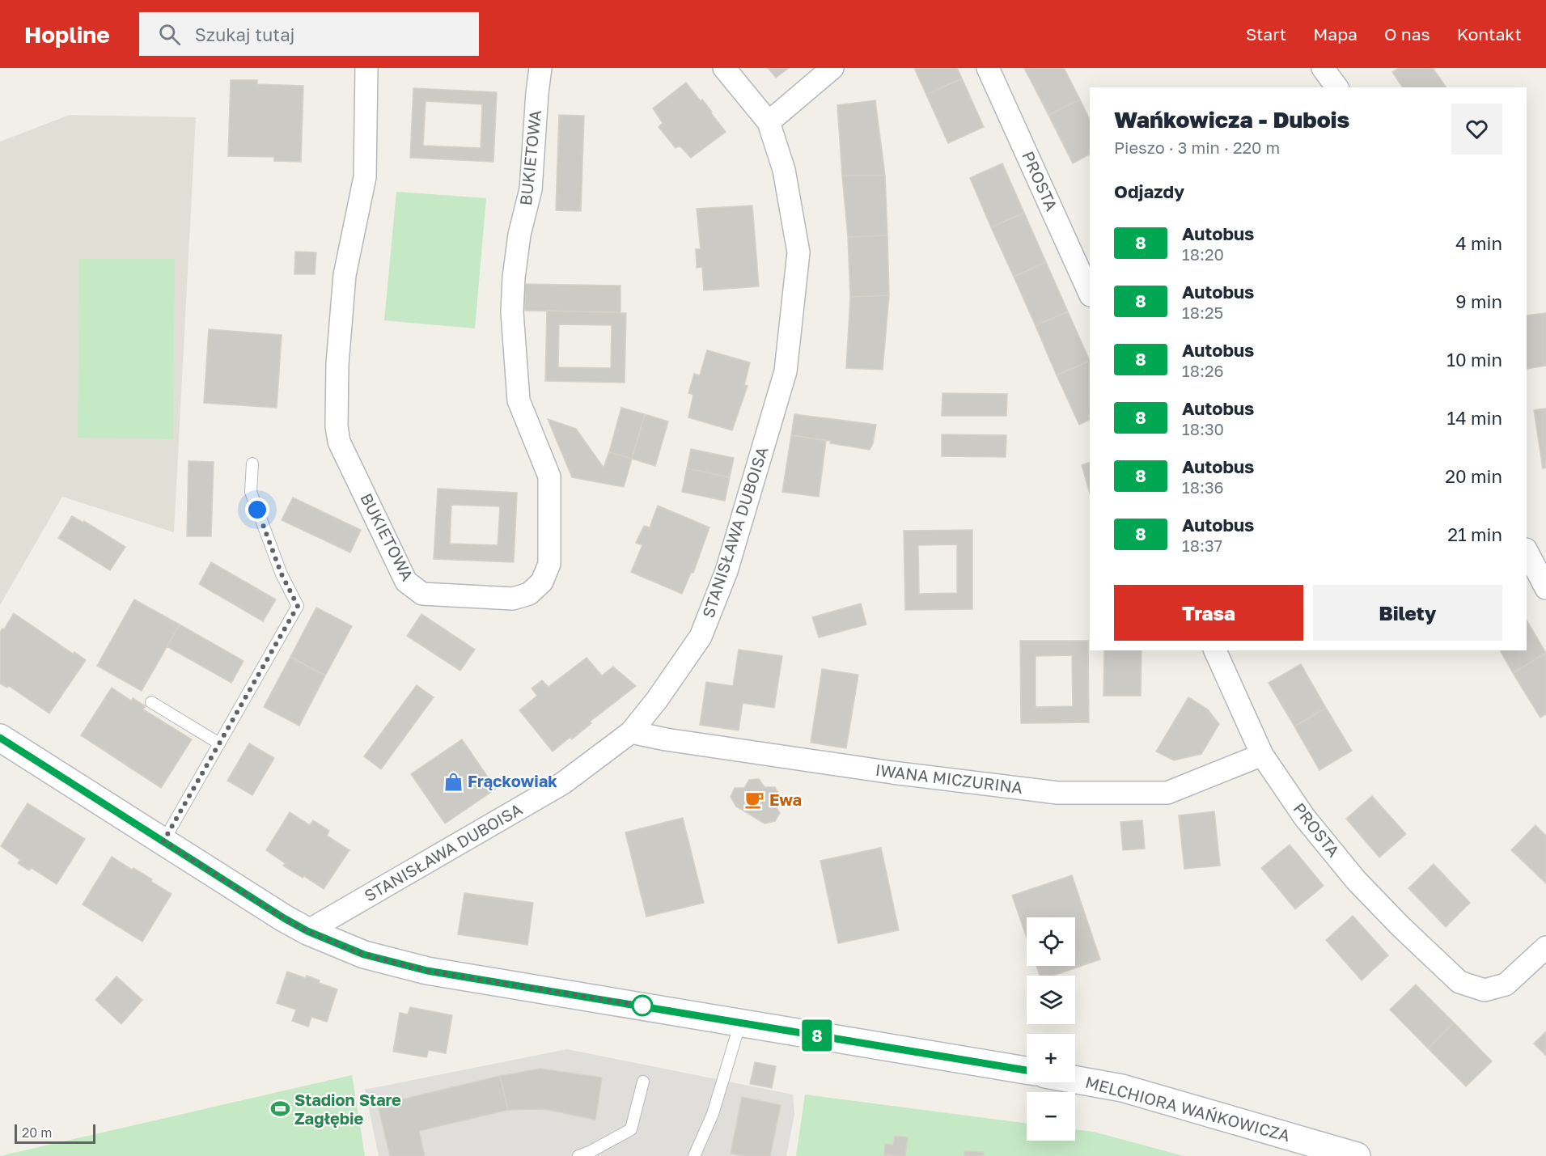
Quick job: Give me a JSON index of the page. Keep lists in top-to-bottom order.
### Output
{
  "streets": {
    "street": [
      "BUKIETOWA",
      "PROSTA",
      "STANISŁAWA DUBOISA",
      "IWANA MICZURINA",
      "MELCHIORA WAŃKOWICZA"
    ]
  },
  "crossings": [
    ["PROSTA", "IWANA MICZURINA"],
    ["STANISŁAWA DUBOISA", "IWANA MICZURINA"]
  ],
  "places": {
    "shop": ["Frąckowiak"],
    "cafe": ["Ewa"],
    "sports": ["Stadion Stare Zagłębie"]
  },
  "lines": ["bus line 8"],
  "scale_bar": "20 m",
  "page": {
    "header": "Hopline",
    "search": "Szukaj tutaj",
    "nav": [
      "Start",
      "Mapa",
      "O nas",
      "Kontakt"
    ],
    "on_map": "8",
    "heading": [
      ["Wańkowicza - Dubois", "Pieszo · 3 min · 220 m"],
      "Odjazdy"
    ],
    "list": [
      {
        "mark": "8",
        "name": "Autobus",
        "note": "18:20",
        "value": "4 min"
      },
      {
        "mark": "8",
        "name": "Autobus",
        "note": "18:25",
        "value": "9 min"
      },
      {
        "mark": "8",
        "name": "Autobus",
        "note": "18:26",
        "value": "10 min"
      },
      {
        "mark": "8",
        "name": "Autobus",
        "note": "18:30",
        "value": "14 min"
      },
      {
        "mark": "8",
        "name": "Autobus",
        "note": "18:36",
        "value": "20 min"
      },
      {
        "mark": "8",
        "name": "Autobus",
        "note": "18:37",
        "value": "21 min"
      }
    ],
    "buttons": ["Trasa", "Bilety"],
    "map_buttons": ["+", "−"],
    "scale": "20 m"
  }
}
